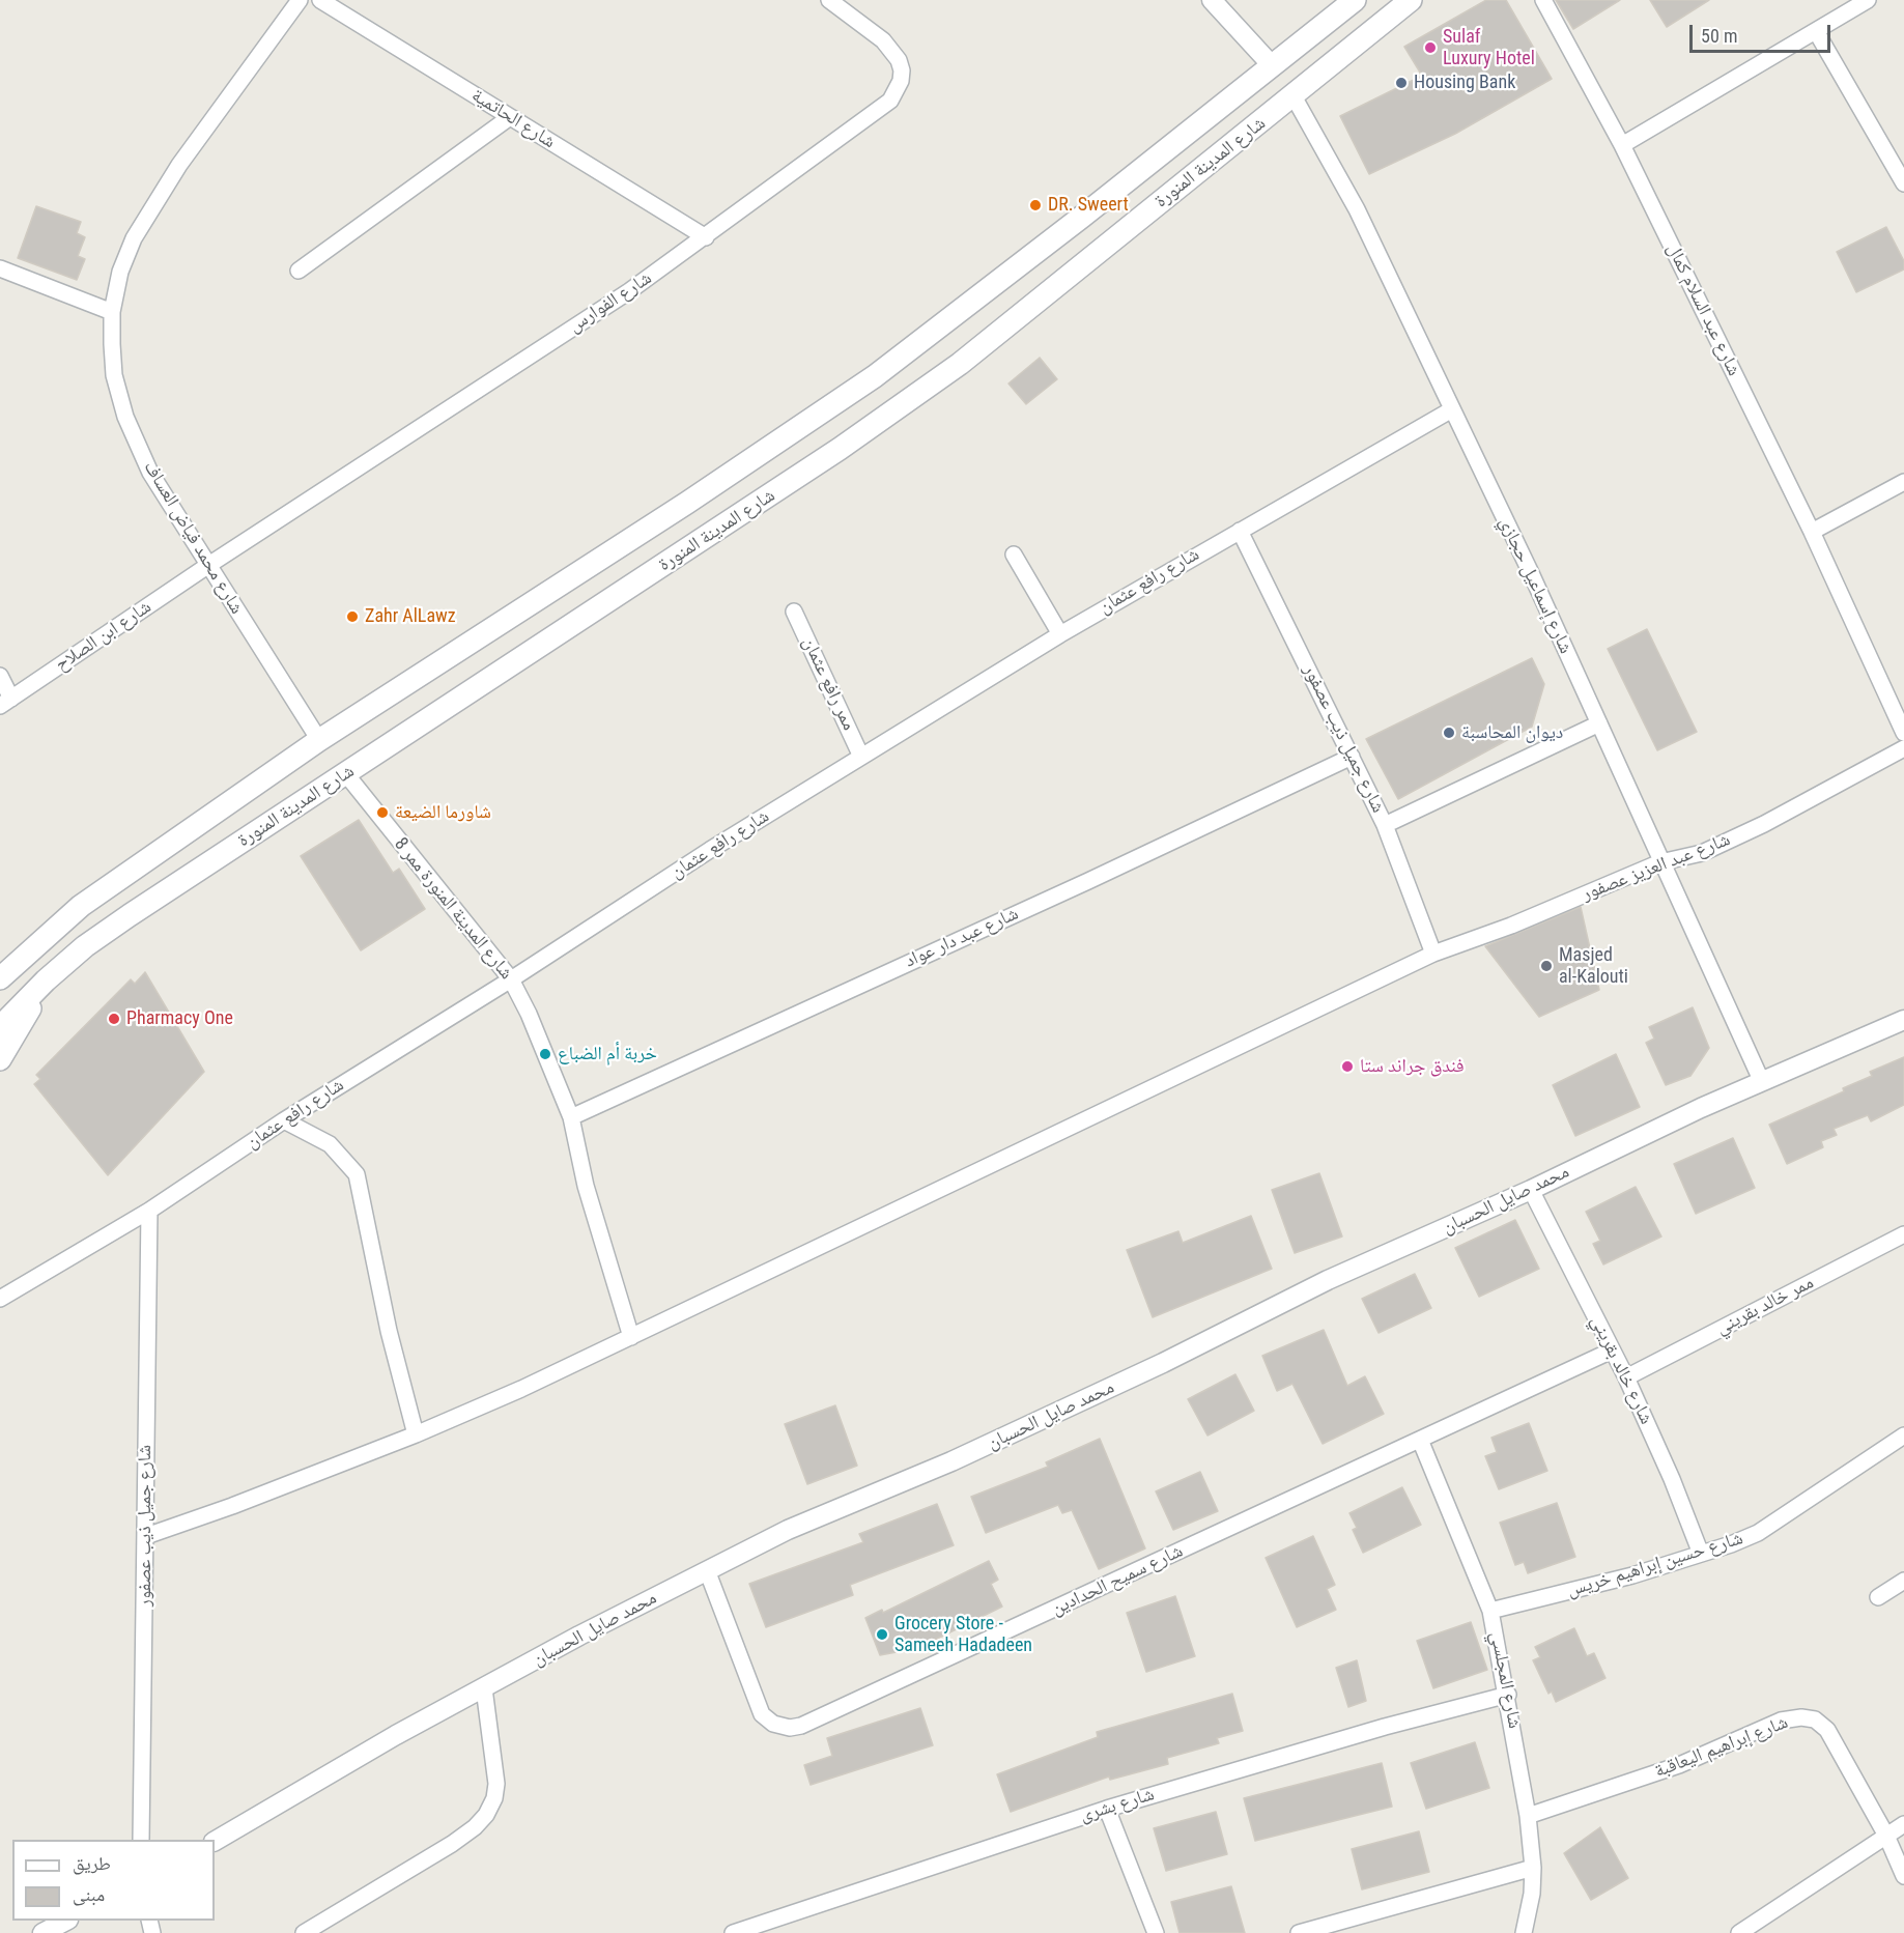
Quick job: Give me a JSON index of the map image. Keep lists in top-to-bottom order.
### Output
{
  "streets": {
    "main road": ["شارع المدينة المنورة"],
    "street": [
      "شارع الحاتمية",
      "شارع الفوارس",
      "شارع عبد السلام كمال",
      "شارع محمد فياض العساف",
      "شارع رافع عثمان",
      "شارع إسماعيل حجازي",
      "شارع ابن الصلاح",
      "ممر رافع عثمان",
      "شارع جميل ذيب عصفور",
      "شارع عبد العزيز عصفور",
      "شارع المدينة المنورة ممر 8",
      "شارع عبد دار عواد",
      "محمد صايل الحسبان",
      "ممر خالد بقريني",
      "شارع خالد بقريني",
      "شارع حسين إبراهيم خريس",
      "شارع سميح الحدادين",
      "شارع المجلسي",
      "شارع إبراهيم اليعاقبة",
      "شارع بشرى"
    ]
  },
  "crossings": [
    ["شارع الحاتمية", "شارع الفوارس"],
    ["شارع المدينة المنورة", "شارع محمد فياض العساف"],
    ["شارع المدينة المنورة", "شارع إسماعيل حجازي"],
    ["شارع المدينة المنورة", "شارع المدينة المنورة ممر 8"],
    ["شارع الفوارس", "شارع محمد فياض العساف"],
    ["شارع الفوارس", "شارع ابن الصلاح"],
    ["شارع محمد فياض العساف", "شارع ابن الصلاح"],
    ["شارع رافع عثمان", "شارع إسماعيل حجازي"],
    ["شارع رافع عثمان", "ممر رافع عثمان"],
    ["شارع رافع عثمان", "شارع جميل ذيب عصفور"],
    ["شارع رافع عثمان", "شارع المدينة المنورة ممر 8"],
    ["شارع إسماعيل حجازي", "شارع عبد العزيز عصفور"],
    ["شارع إسماعيل حجازي", "محمد صايل الحسبان"],
    ["شارع جميل ذيب عصفور", "شارع عبد العزيز عصفور"],
    ["شارع جميل ذيب عصفور", "شارع عبد دار عواد"],
    ["شارع عبد العزيز عصفور", "شارع المدينة المنورة ممر 8"],
    ["شارع المدينة المنورة ممر 8", "شارع عبد دار عواد"],
    ["محمد صايل الحسبان", "شارع خالد بقريني"],
    ["محمد صايل الحسبان", "شارع سميح الحدادين"],
    ["ممر خالد بقريني", "شارع خالد بقريني"],
    ["شارع خالد بقريني", "شارع حسين إبراهيم خريس"],
    ["شارع خالد بقريني", "شارع سميح الحدادين"],
    ["شارع حسين إبراهيم خريس", "شارع المجلسي"],
    ["شارع سميح الحدادين", "شارع المجلسي"],
    ["شارع المجلسي", "شارع إبراهيم اليعاقبة"],
    ["شارع المجلسي", "شارع بشرى"]
  ],
  "places": [
    "Sulaf Luxury Hotel",
    "Housing Bank",
    "DR. Sweert",
    "Zahr AlLawz",
    "ديوان المحاسبة",
    "شاورما الضيعة",
    "Masjed al-Kalouti",
    "Pharmacy One",
    "خربة أم الضباع",
    "فندق جراند ستا",
    "Grocery Store - Sameeh Hadadeen"
  ],
  "legend": ["طريق", "مبنى"],
  "scale_bar": "50 m"
}
